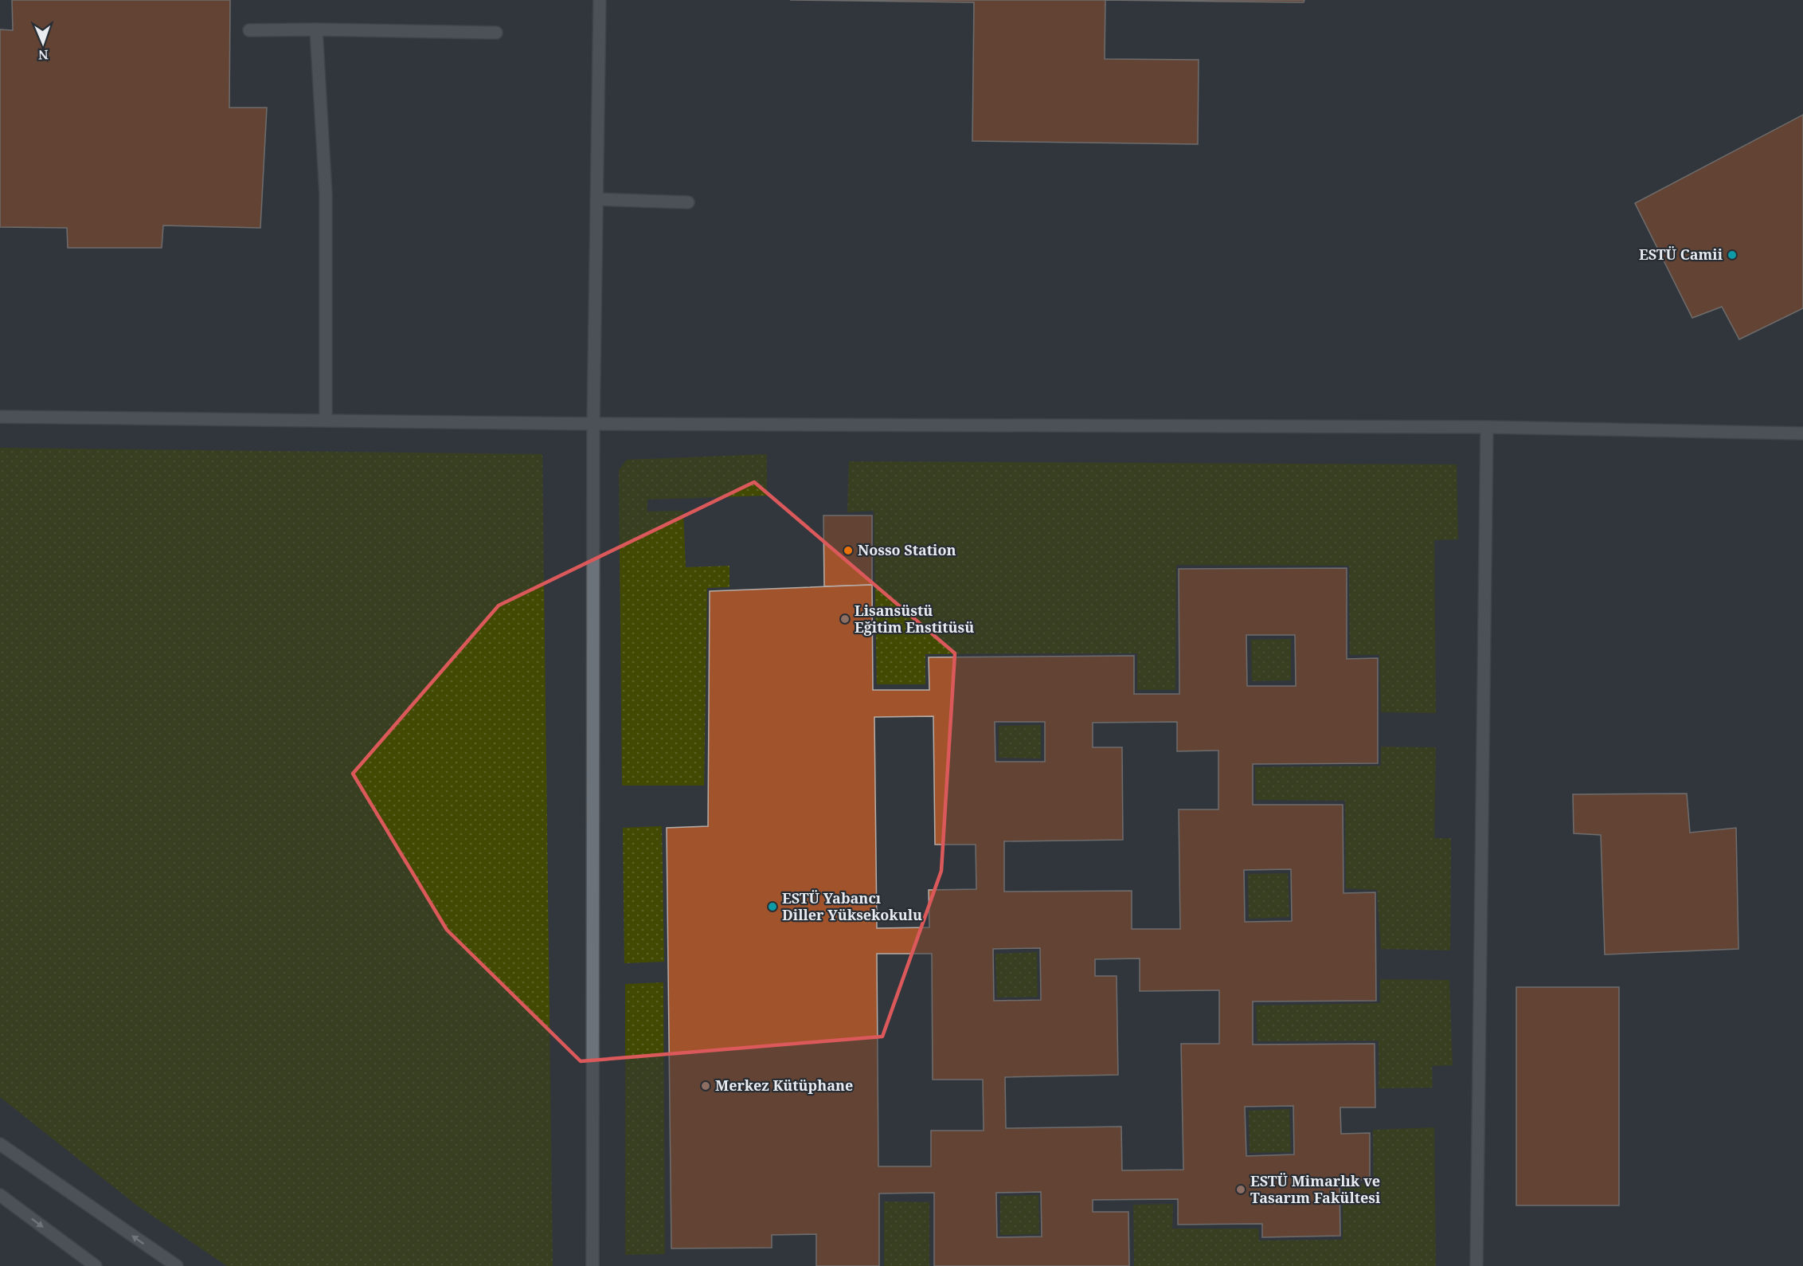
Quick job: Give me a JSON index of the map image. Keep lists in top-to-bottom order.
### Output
{
  "places": [
    "ESTÜ Camii",
    "Nosso Station",
    "Lisansüstü Eğitim Enstitüsü",
    "ESTÜ Yabancı Diller Yüksekokulu",
    "Merkez Kütüphane",
    "ESTÜ Mimarlık ve Tasarım Fakültesi"
  ],
  "north": "bottom"
}
